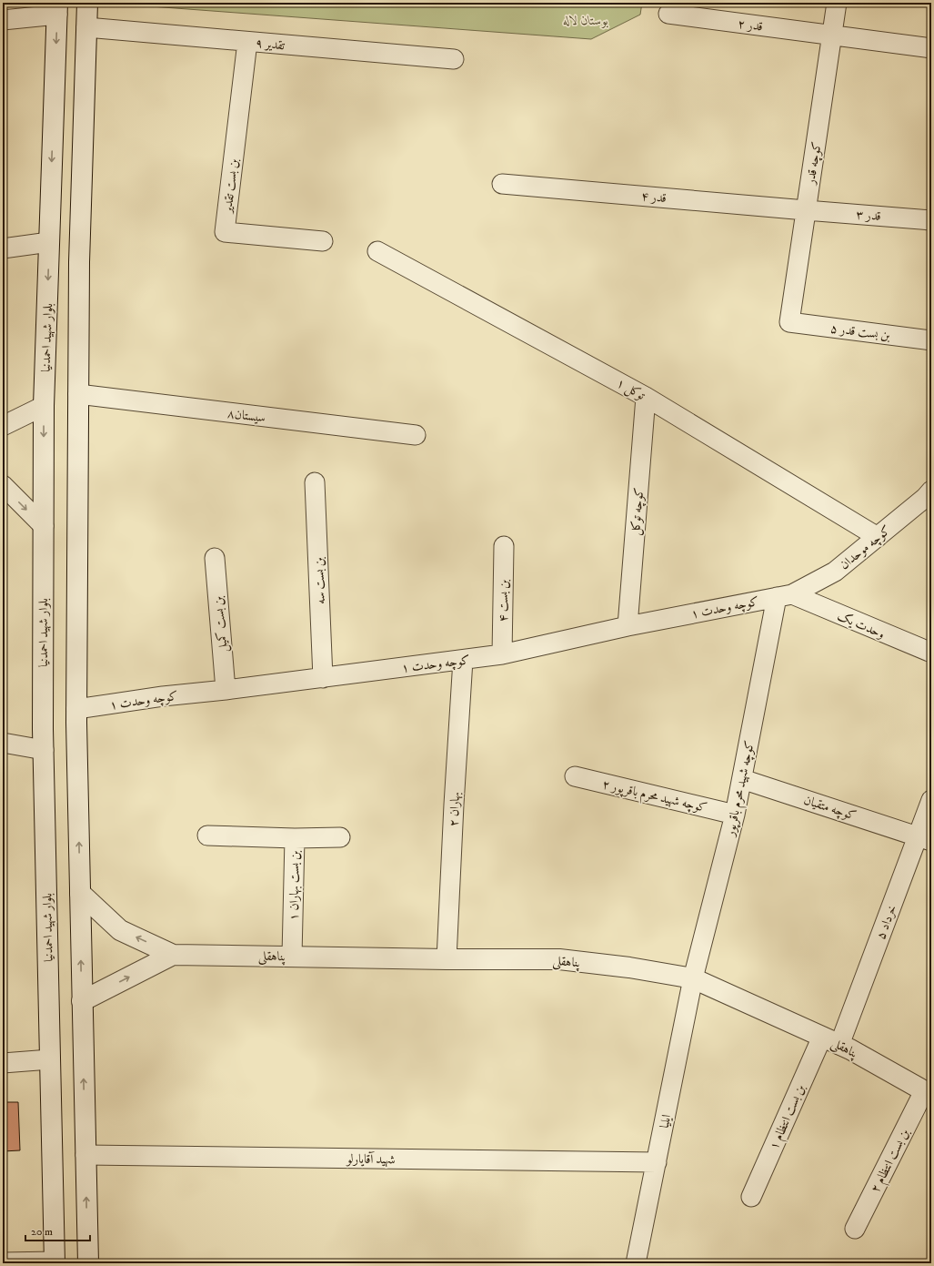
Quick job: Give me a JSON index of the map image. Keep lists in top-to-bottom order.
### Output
{
  "streets": {
    "main road": ["بلوار شهید احمدنیا", "پناهقلی"],
    "street": [
      "قدر ۲",
      "۹ تقدیر",
      "کوچه قدر",
      "بن بست تقدیر",
      "قدر ۴",
      "قدر ۳",
      "بن بست قدر ۵",
      "توکل ۱",
      "سیستان۸",
      "کوچه توکل",
      "کوچه موحدان",
      "بن بست سه",
      "بن بست ۴",
      "کوچه وحدت ۱",
      "بن بست کمیل",
      "وحدت یک",
      "کوچه شهید محرم باقرپور",
      "کوچه شهید محرم باقرپور ۲",
      "کوچه متقیان",
      "بهاران ۲",
      "بن بست بهاران ۱",
      "خرداد ۵",
      "بن بست انتظام ۱",
      "ایلیا",
      "شهید آقایارلو",
      "بن بست انتظام ۲"
    ]
  },
  "crossings": [
    ["قدر ۲", "کوچه قدر"],
    ["۹ تقدیر", "بن بست تقدیر"],
    ["کوچه قدر", "قدر ۴"],
    ["کوچه قدر", "قدر ۳"],
    ["کوچه قدر", "بن بست قدر ۵"],
    ["قدر ۴", "قدر ۳"],
    ["توکل ۱", "کوچه توکل"],
    ["توکل ۱", "کوچه موحدان"],
    ["کوچه توکل", "کوچه وحدت ۱"],
    ["کوچه موحدان", "کوچه وحدت ۱"],
    ["کوچه موحدان", "وحدت یک"],
    ["کوچه موحدان", "کوچه شهید محرم باقرپور"],
    ["بن بست سه", "کوچه وحدت ۱"],
    ["بن بست ۴", "کوچه وحدت ۱"],
    ["کوچه وحدت ۱", "بن بست کمیل"],
    ["کوچه وحدت ۱", "وحدت یک"],
    ["کوچه وحدت ۱", "کوچه شهید محرم باقرپور"],
    ["کوچه وحدت ۱", "بهاران ۲"],
    ["وحدت یک", "کوچه شهید محرم باقرپور"],
    ["کوچه شهید محرم باقرپور", "کوچه شهید محرم باقرپور ۲"],
    ["کوچه شهید محرم باقرپور", "کوچه متقیان"],
    ["کوچه شهید محرم باقرپور", "پناهقلی"],
    ["کوچه شهید محرم باقرپور", "ایلیا"],
    ["کوچه متقیان", "خرداد ۵"],
    ["بهاران ۲", "پناهقلی"],
    ["بن بست بهاران ۱", "پناهقلی"],
    ["خرداد ۵", "پناهقلی"],
    ["خرداد ۵", "بن بست انتظام ۱"],
    ["پناهقلی", "بن بست انتظام ۱"],
    ["پناهقلی", "ایلیا"],
    ["پناهقلی", "بن بست انتظام ۲"],
    ["ایلیا", "شهید آقایارلو"]
  ],
  "parks": ["بوستان لاله"],
  "scale_bar": "20 m"
}
